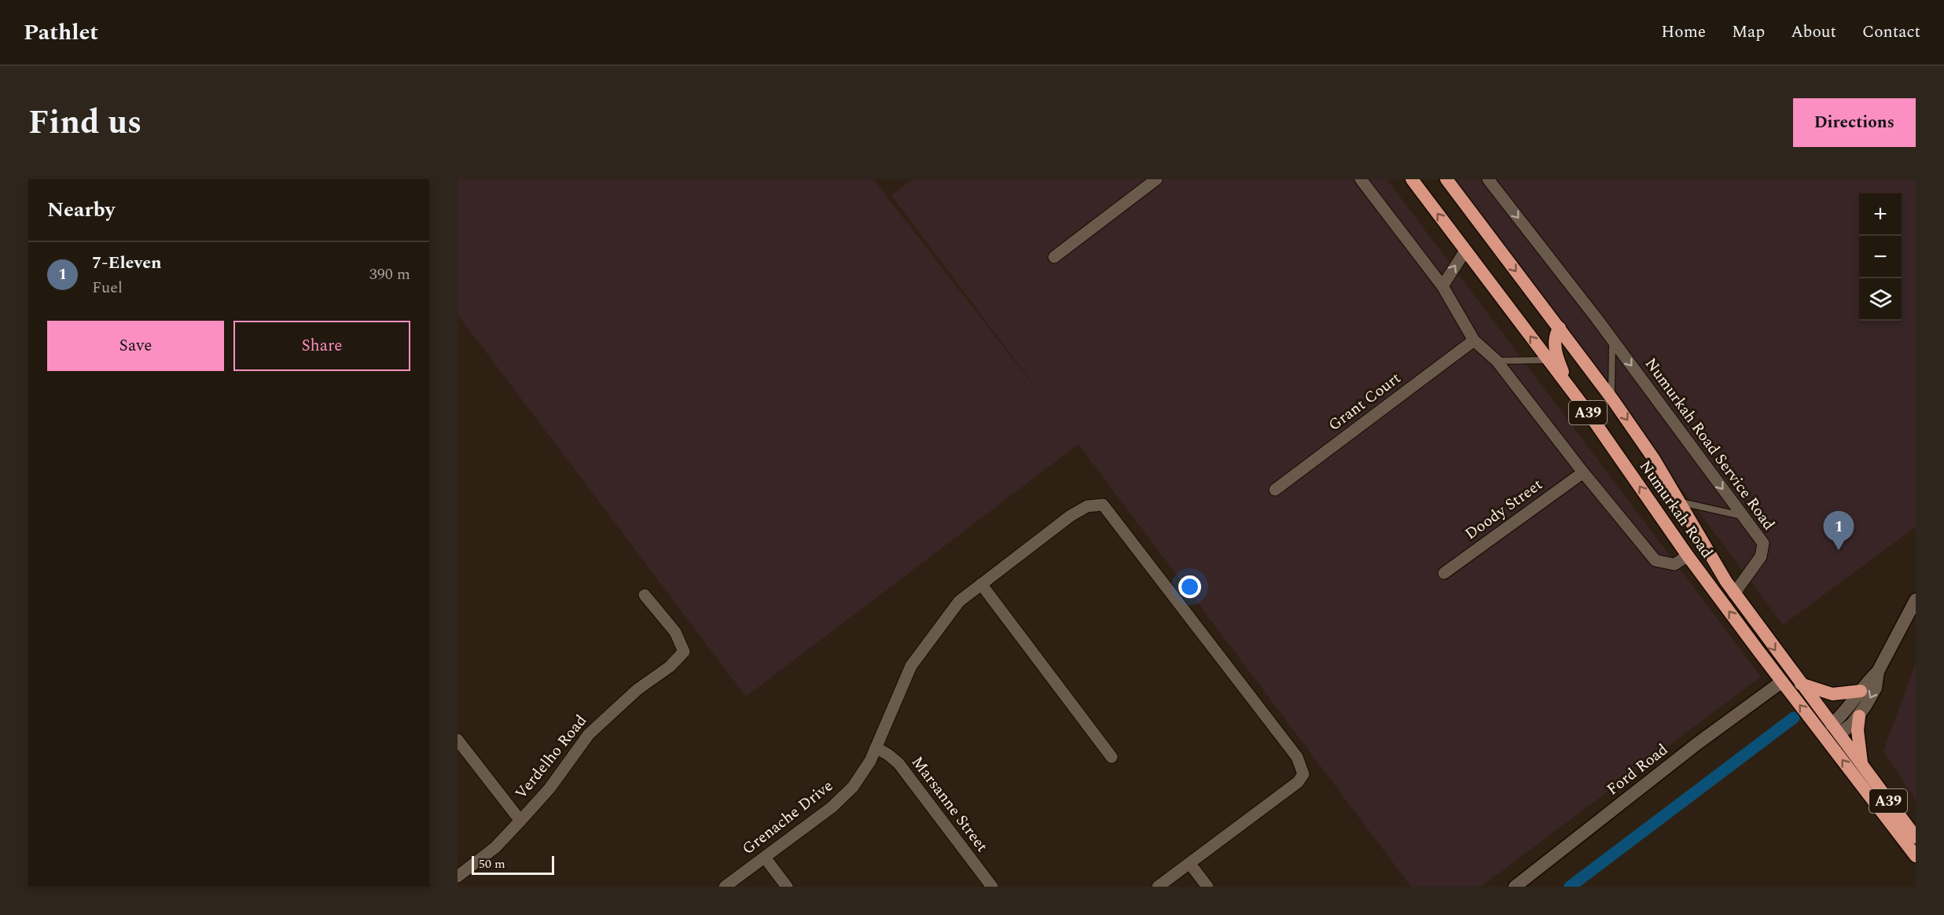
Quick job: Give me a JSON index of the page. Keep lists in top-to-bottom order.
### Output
{
  "streets": {
    "highway": ["A39", "Numurkah Road"],
    "street": [
      "Grant Court",
      "Numurkah Road Service Road",
      "Doody Street",
      "Verdelho Road",
      "Ford Road",
      "Marsanne Street",
      "Grenache Drive"
    ]
  },
  "crossings": [
    ["Numurkah Road Service Road", "Numurkah Road"],
    ["Numurkah Road", "Ford Road"],
    ["Marsanne Street", "Grenache Drive"]
  ],
  "scale_bar": "50 m",
  "page": {
    "header": "Pathlet",
    "nav": [
      "Home",
      "Map",
      "About",
      "Contact"
    ],
    "title": "Find us",
    "buttons": [
      "Directions",
      ["Save", "Share"]
    ],
    "heading": "Nearby",
    "map_buttons": ["+", "−"],
    "list": [
      {
        "mark": "1",
        "name": "7-Eleven",
        "note": "Fuel",
        "value": "390 m"
      }
    ],
    "pins": "1",
    "scale": "50 m"
  }
}
